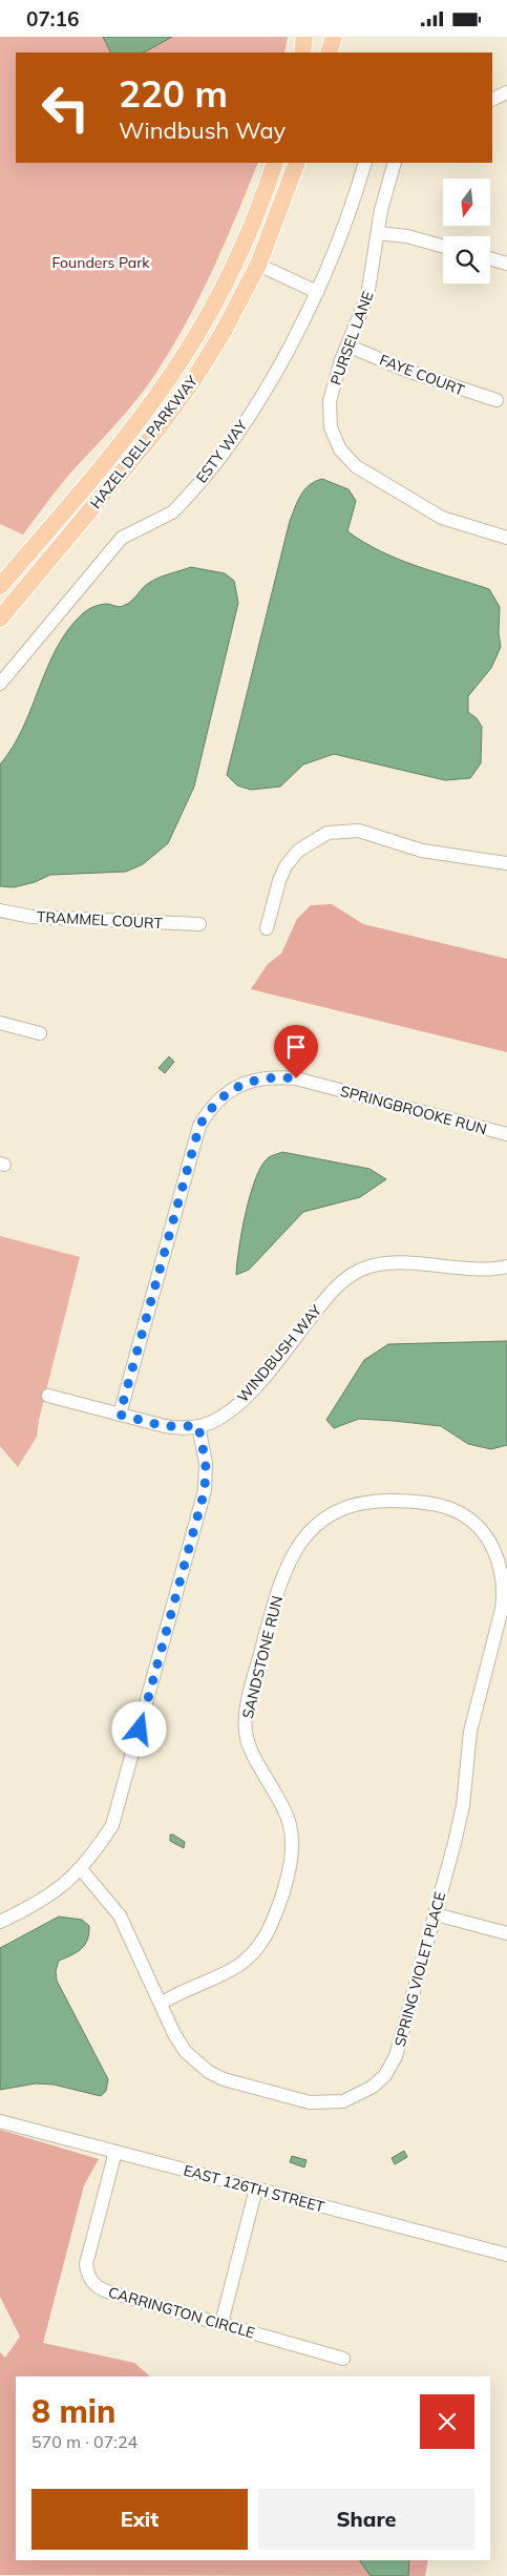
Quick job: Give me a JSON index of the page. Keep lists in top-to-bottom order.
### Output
{
  "streets": {
    "main road": ["HAZEL DELL PARKWAY"],
    "street": [
      "PURSEL LANE",
      "FAYE COURT",
      "ESTY WAY",
      "TRAMMEL COURT",
      "SPRINGBROOKE RUN",
      "WINDBUSH WAY",
      "SANDSTONE RUN",
      "SPRING VIOLET PLACE",
      "EAST 126TH STREET",
      "CARRINGTON CIRCLE"
    ]
  },
  "crossings": [
    ["PURSEL LANE", "FAYE COURT"],
    ["SPRINGBROOKE RUN", "WINDBUSH WAY"],
    ["SANDSTONE RUN", "SPRING VIOLET PLACE"],
    ["EAST 126TH STREET", "CARRINGTON CIRCLE"]
  ],
  "parks": ["Founders Park"],
  "north": "bottom",
  "page": {
    "status": "07:16",
    "turn": ["220 m", "Windbush Way"],
    "heading": ["8 min", "570 m · 07:24"],
    "buttons": ["Exit", "Share"]
  }
}
